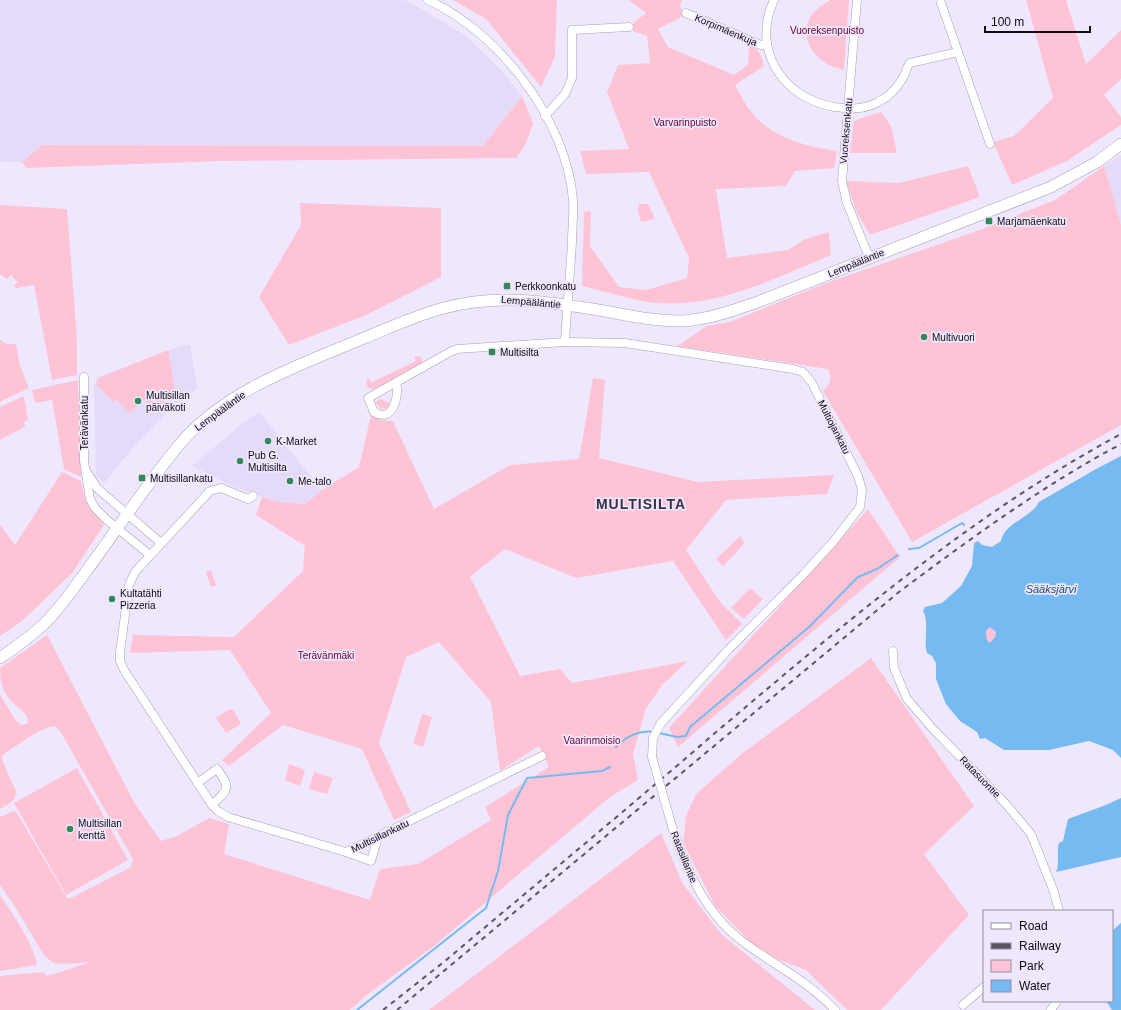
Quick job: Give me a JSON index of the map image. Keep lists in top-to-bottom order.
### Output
{
  "streets": {
    "main road": ["Lempääläntie"],
    "street": [
      "Korpimäenkuja",
      "Vuoreksenkatu",
      "Terävänkatu",
      "Multiojankatu",
      "Ratasuontie",
      "Multisillankatu",
      "Ratasillantie"
    ]
  },
  "crossings": [
    ["Vuoreksenkatu", "Lempääläntie"],
    ["Lempääläntie", "Terävänkatu"],
    ["Multiojankatu", "Ratasillantie"]
  ],
  "districts": ["MULTISILTA"],
  "water": ["Sääksjärvi"],
  "parks": [
    "Vuoreksenpuisto",
    "Varvarinpuisto",
    "Terävänmäki",
    "Vaarinmoisio"
  ],
  "places": {
    "transit": [
      "Marjamäenkatu",
      "Perkkoonkatu",
      "Multisilta",
      "Multisillankatu"
    ],
    "other": [
      "Multivuori",
      "Multisillan päiväkoti",
      "K-Market",
      "Pub G. Multisilta",
      "Me-talo",
      "Kultatähti Pizzeria",
      "Multisillan kenttä"
    ]
  },
  "legend": [
    "Road",
    "Railway",
    "Park",
    "Water"
  ],
  "scale_bar": "100 m"
}
